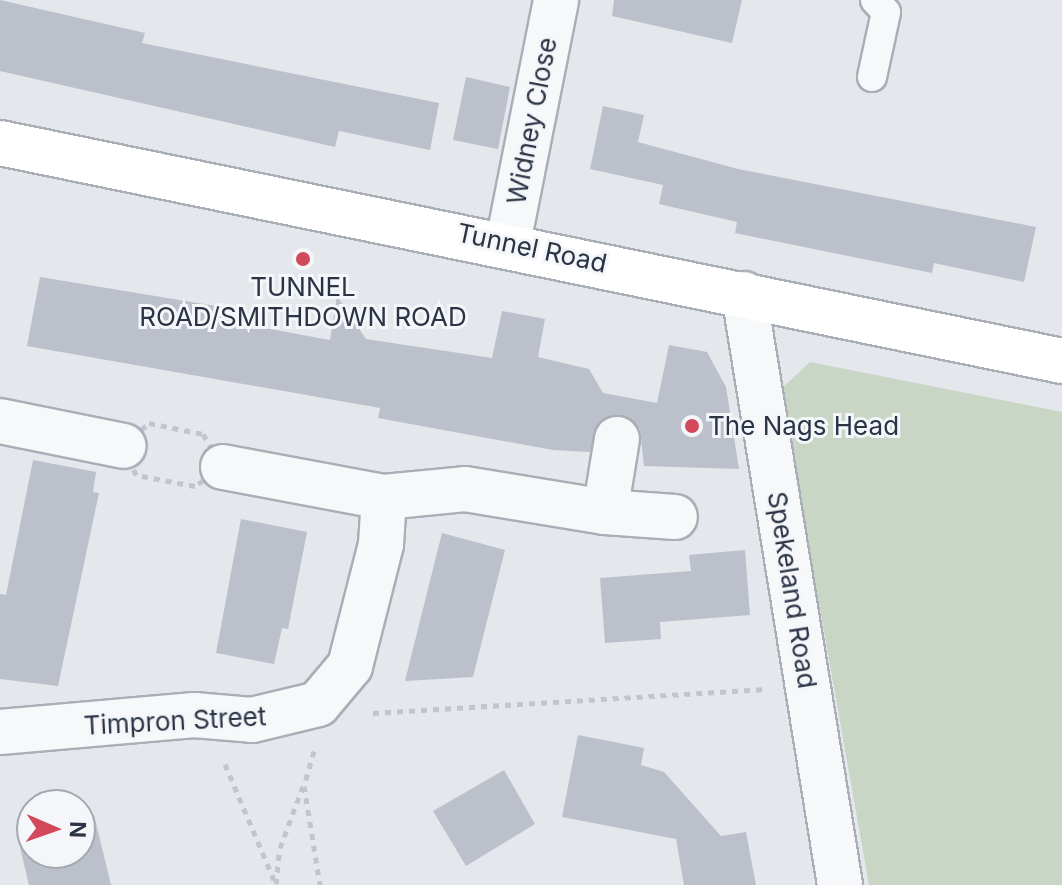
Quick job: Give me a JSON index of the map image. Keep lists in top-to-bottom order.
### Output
{
  "streets": {
    "main road": ["Tunnel Road"],
    "street": ["Widney Close", "Spekeland Road", "Timpron Street"]
  },
  "crossings": [
    ["Widney Close", "Tunnel Road"],
    ["Tunnel Road", "Spekeland Road"]
  ],
  "places": ["TUNNEL ROAD/SMITHDOWN ROAD", "The Nags Head"],
  "north": "right"
}
